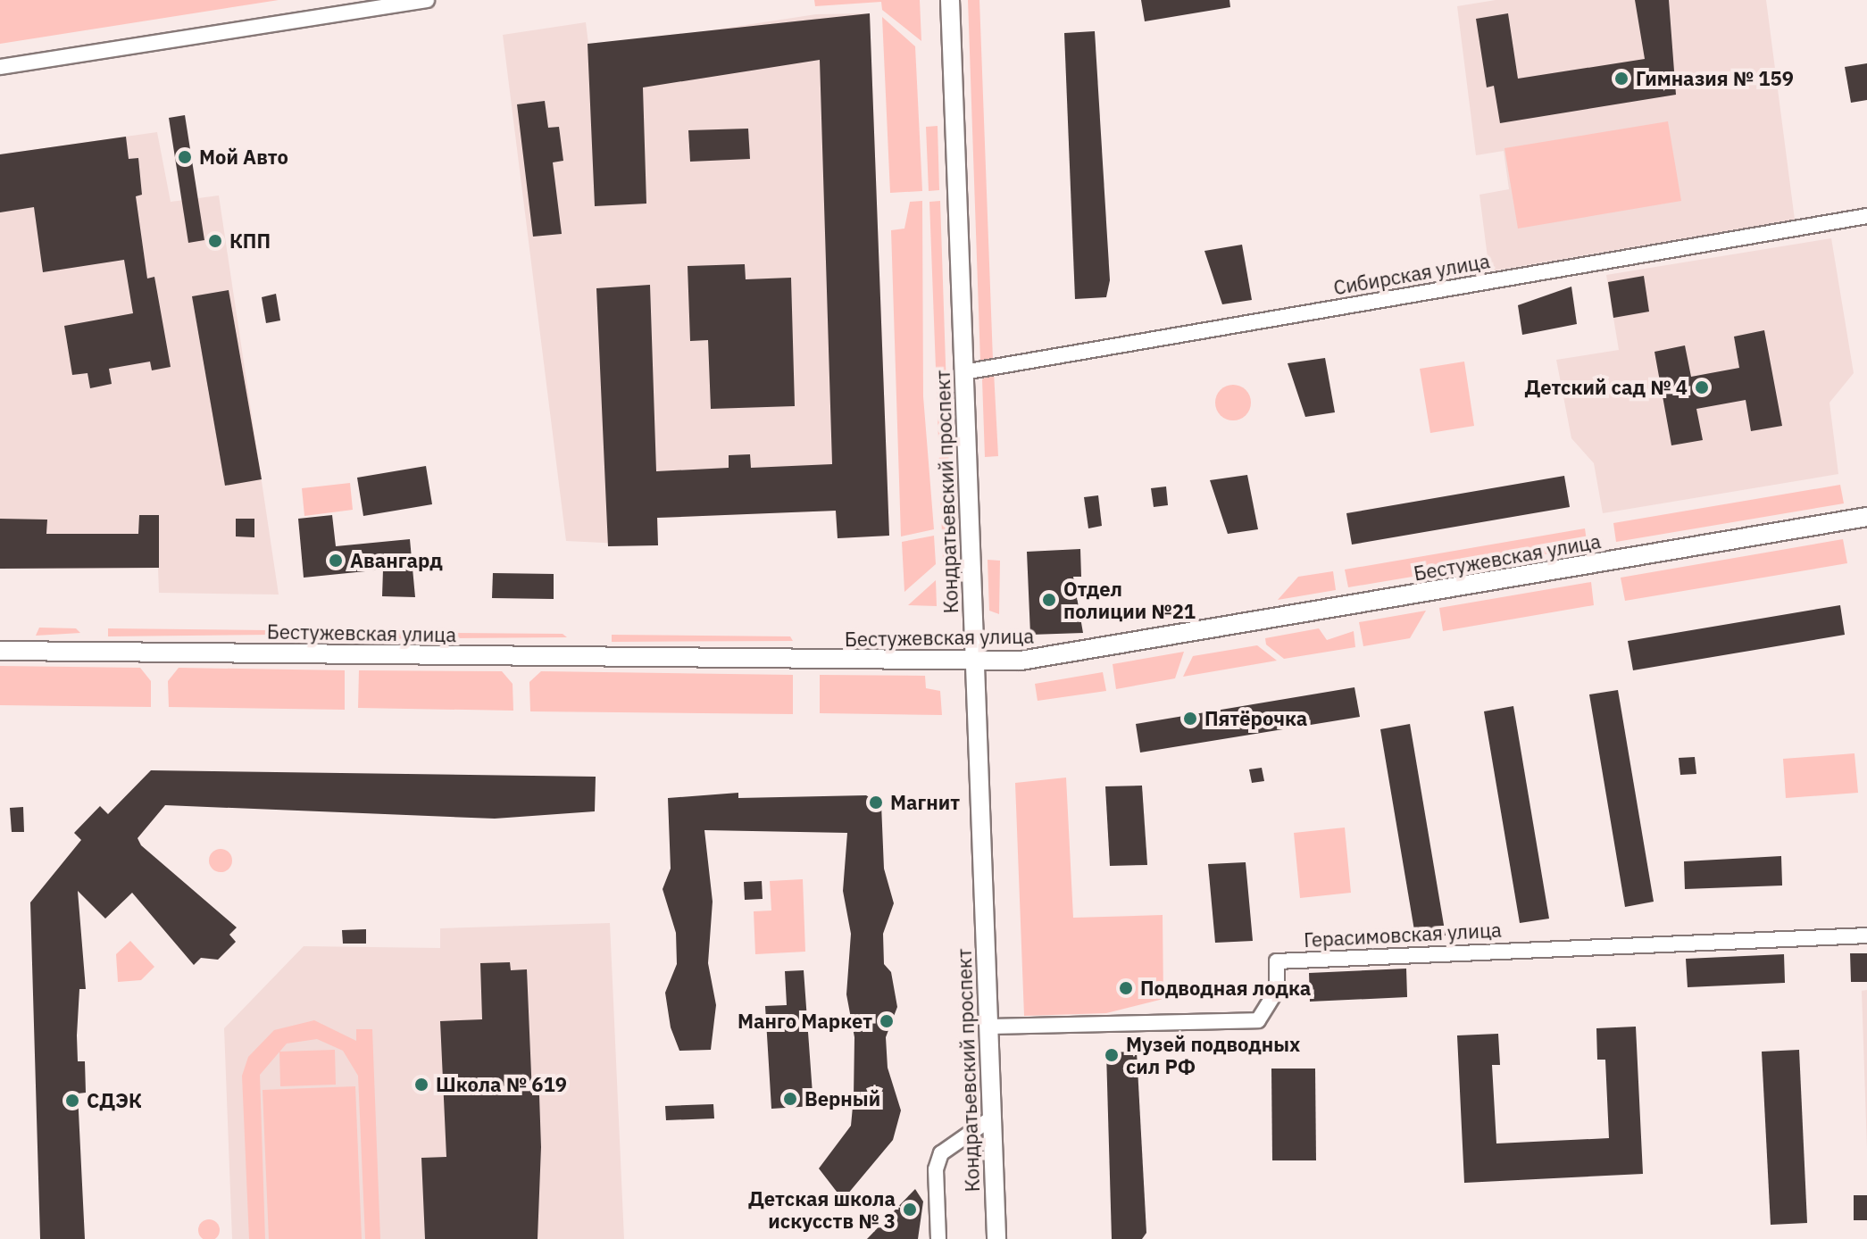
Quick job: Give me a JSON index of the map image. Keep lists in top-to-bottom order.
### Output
{
  "streets": {
    "street": [
      "Сибирская улица",
      "Кондратьевский проспект",
      "Бестужевская улица",
      "Герасимовская улица"
    ]
  },
  "crossings": [
    ["Сибирская улица", "Кондратьевский проспект"],
    ["Кондратьевский проспект", "Бестужевская улица"],
    ["Кондратьевский проспект", "Герасимовская улица"]
  ],
  "places": [
    "Гимназия № 159",
    "Мой Авто",
    "КПП",
    "Детский сад № 4",
    "Авангард",
    "Отдел полиции №21",
    "Пятёрочка",
    "Магнит",
    "Подводная лодка",
    "Манго Маркет",
    "Музей подводных сил РФ",
    "Школа № 619",
    "Верный",
    "СДЭК",
    "Детская школа искусств № 3"
  ]
}
